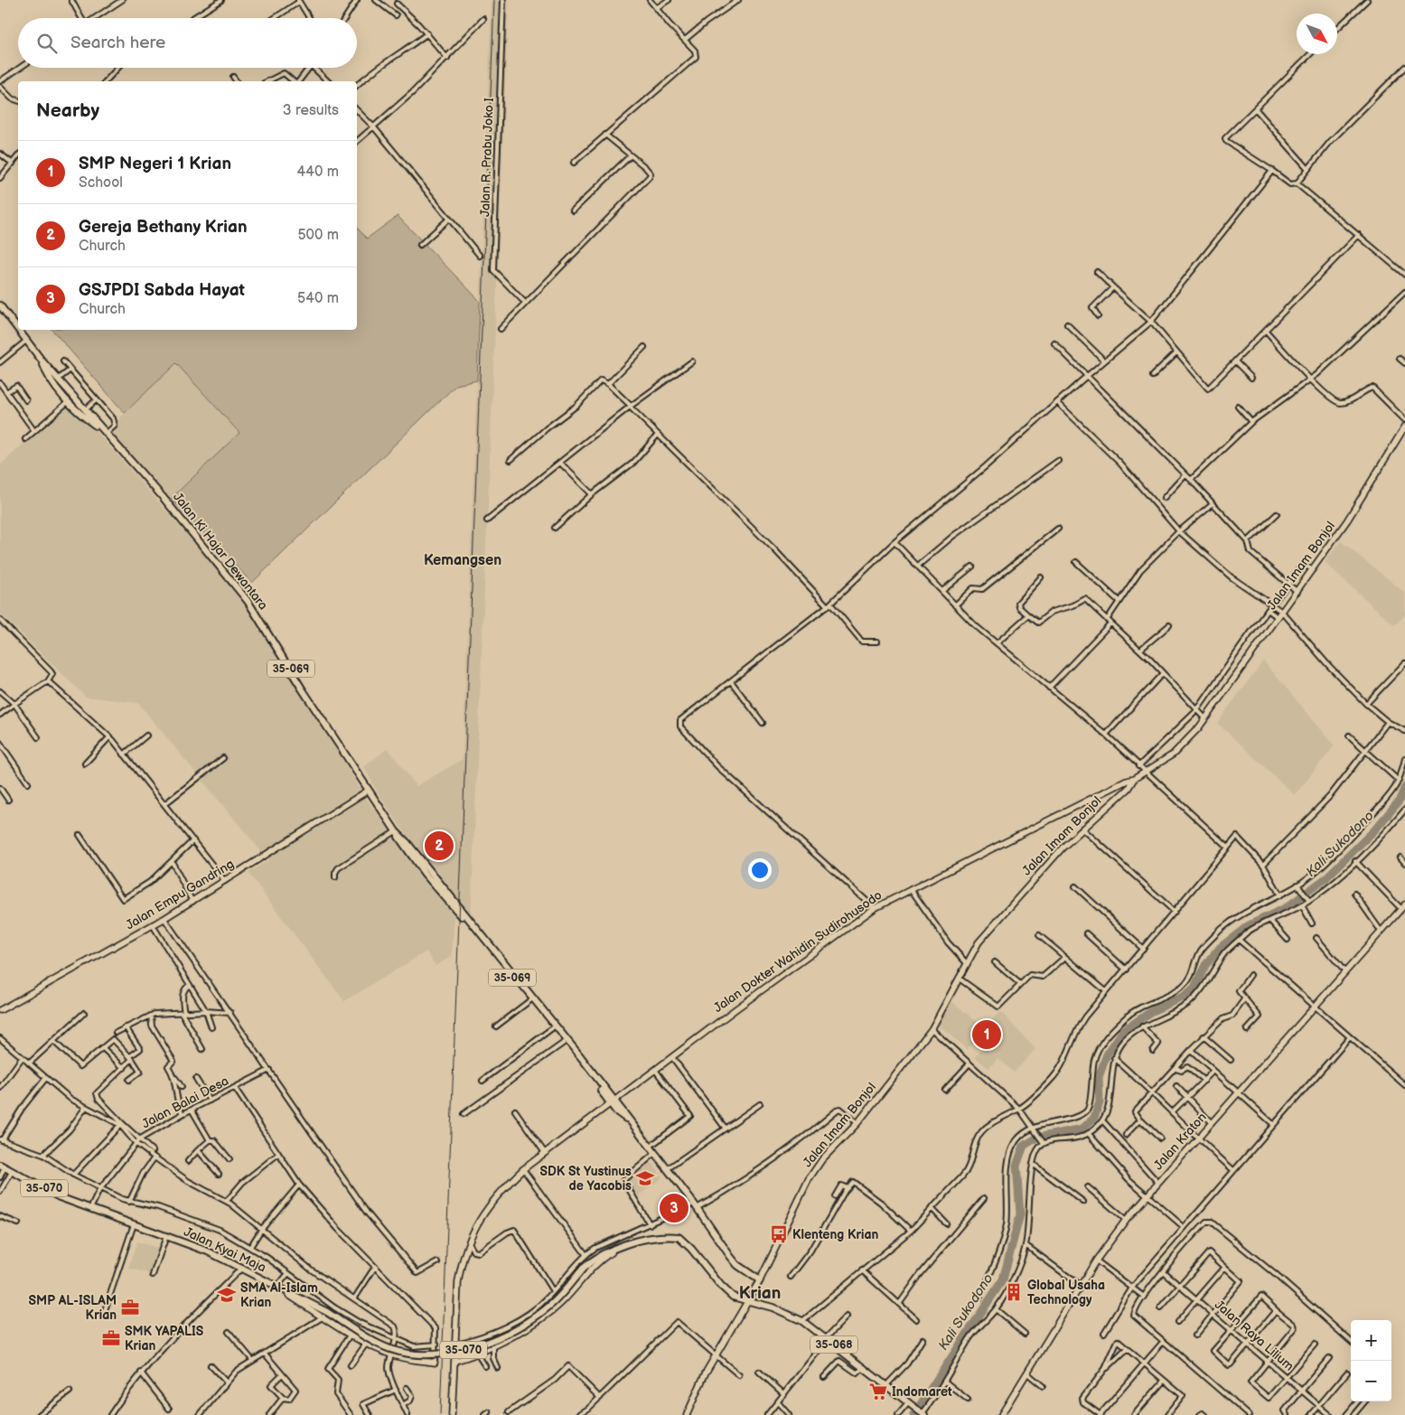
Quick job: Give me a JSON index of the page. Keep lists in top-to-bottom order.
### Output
{
  "streets": {
    "main road": [
      "Jalan Ki Hajar Dewantara",
      "Jalan Imam Bonjol",
      "35-069",
      "Jalan Empu Gandring",
      "Jalan Dokter Wahidin Sudirohusodo",
      "Jalan Kraton",
      "35-070",
      "Jalan Kyai Maja",
      "35-068"
    ],
    "street": ["Jalan R. Prabu Joko I", "Jalan Balai Desa", "Jalan Raya Lilium"]
  },
  "crossings": [
    ["Jalan Ki Hajar Dewantara", "Jalan Imam Bonjol"],
    ["Jalan Ki Hajar Dewantara", "Jalan Empu Gandring"],
    ["Jalan Ki Hajar Dewantara", "Jalan Dokter Wahidin Sudirohusodo"],
    ["Jalan Imam Bonjol", "Jalan Dokter Wahidin Sudirohusodo"],
    ["Jalan Balai Desa", "Jalan Kyai Maja"],
    ["35-070", "Jalan Kyai Maja"],
    ["35-070", "35-068"]
  ],
  "districts": ["Kemangsen", "Krian"],
  "water": ["Kali Sukodono"],
  "places": {
    "school or university": ["SDK St Yustinus de Yacobis", "SMA Al-Islam Krian"],
    "bus stop": ["Klenteng Krian"],
    "building": ["Global Usaha Technology"],
    "office": ["SMP AL-ISLAM Krian", "SMK YAPALIS Krian"],
    "supermarket": ["Indomaret"]
  },
  "north": "bottom right",
  "page": {
    "search": "Search here",
    "heading": ["Nearby", "3 results"],
    "list": [
      {
        "mark": "1",
        "name": "SMP Negeri 1 Krian",
        "note": "School",
        "value": "440 m"
      },
      {
        "mark": "2",
        "name": "Gereja Bethany Krian",
        "note": "Church",
        "value": "500 m"
      },
      {
        "mark": "3",
        "name": "GSJPDI Sabda Hayat",
        "note": "Church",
        "value": "540 m"
      }
    ],
    "pins": ["2", "1", "3"],
    "map_buttons": ["+", "−"]
  }
}
